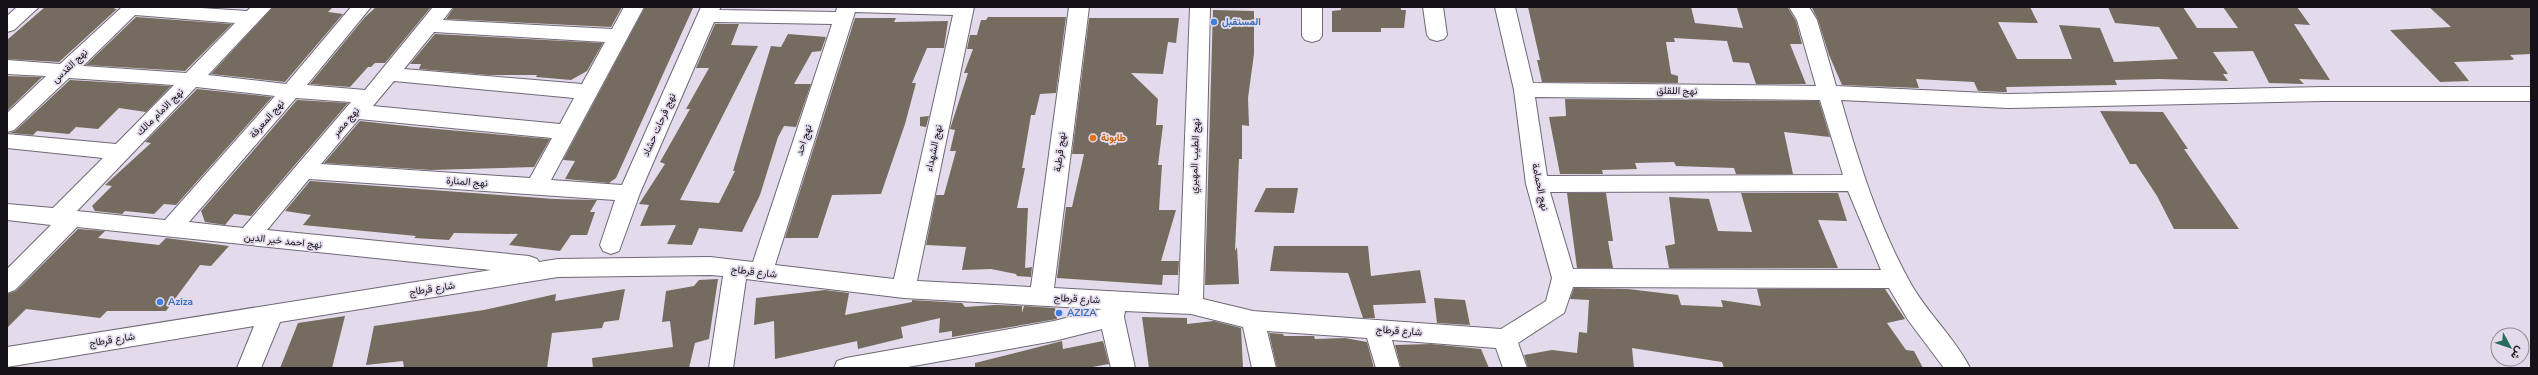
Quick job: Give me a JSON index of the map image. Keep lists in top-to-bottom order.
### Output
{
  "streets": {
    "street": [
      "نهج القدس",
      "نهج اللقلق",
      "نهج الامام مالك",
      "نهج المعرفة",
      "نهج مصر",
      "نهج فرحات حشاد",
      "نهج احد",
      "نهج الشهداء",
      "نهج قرطبة",
      "نهج الطيب المهيري",
      "نهج المنارة",
      "نهج الحمامة",
      "نهج احمد خير الدين",
      "شارع قرطاج"
    ]
  },
  "crossings": [
    ["نهج اللقلق", "نهج الحمامة"],
    ["نهج الامام مالك", "نهج احمد خير الدين"],
    ["نهج المعرفة", "نهج احمد خير الدين"],
    ["نهج مصر", "نهج المنارة"],
    ["نهج مصر", "نهج احمد خير الدين"],
    ["نهج فرحات حشاد", "نهج المنارة"],
    ["نهج احد", "شارع قرطاج"],
    ["نهج الشهداء", "شارع قرطاج"],
    ["نهج قرطبة", "شارع قرطاج"],
    ["نهج الطيب المهيري", "شارع قرطاج"],
    ["نهج احمد خير الدين", "شارع قرطاج"]
  ],
  "places": [
    "المستقبل",
    "طابونة",
    "Aziza",
    "AZIZA"
  ],
  "north": "bottom right"
}
